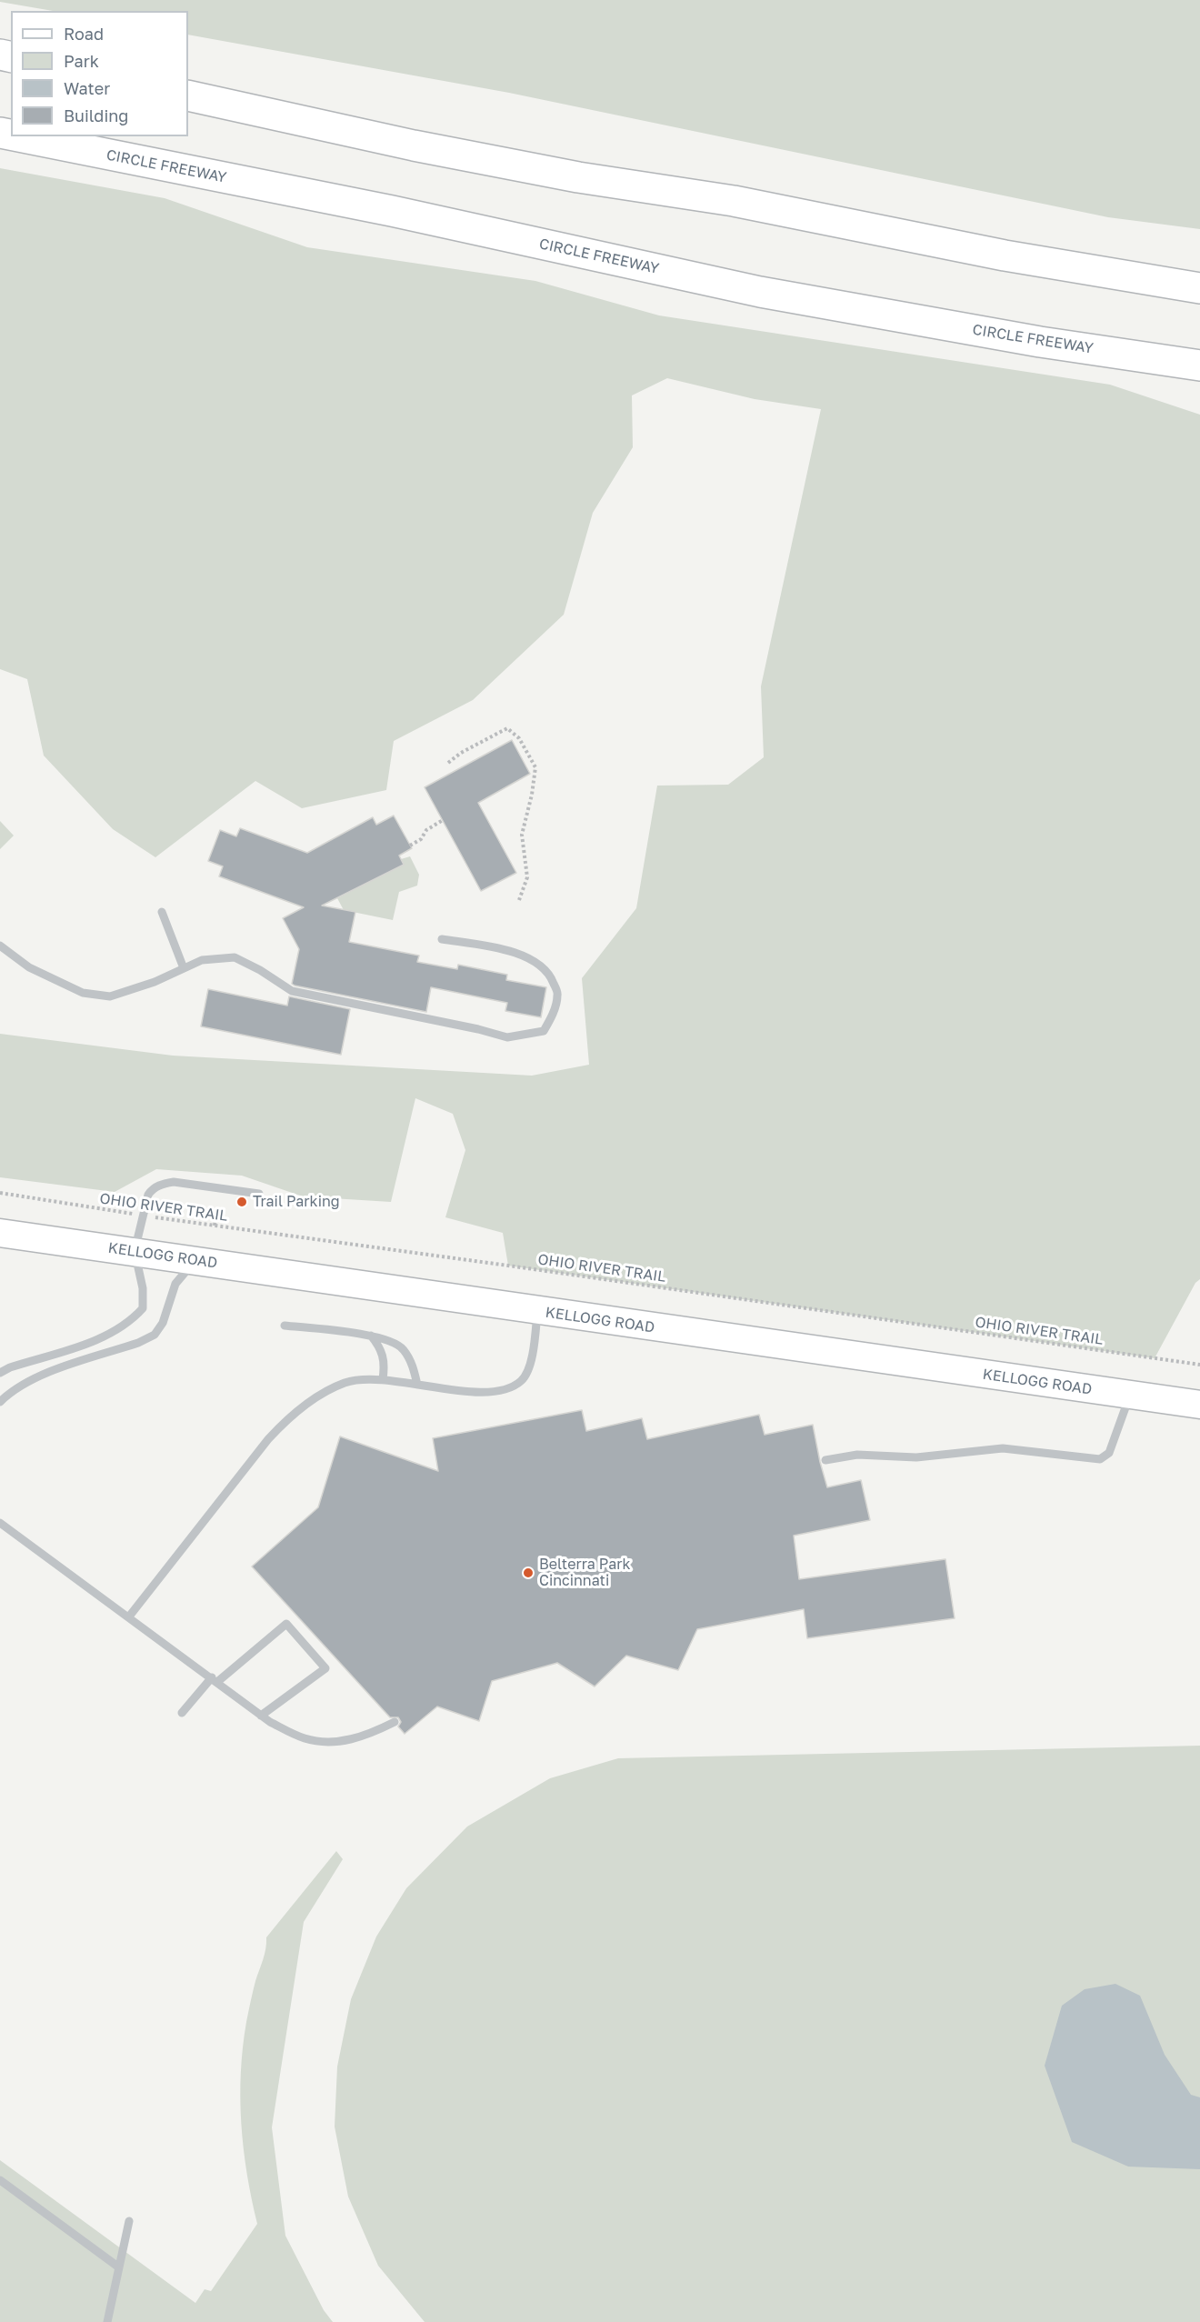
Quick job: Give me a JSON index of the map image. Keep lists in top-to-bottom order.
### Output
{
  "streets": {
    "highway": ["CIRCLE FREEWAY"],
    "main road": ["KELLOGG ROAD"],
    "path": ["OHIO RIVER TRAIL"]
  },
  "places": ["Trail Parking", "Belterra Park Cincinnati"],
  "legend": [
    "Road",
    "Park",
    "Water",
    "Building"
  ]
}
